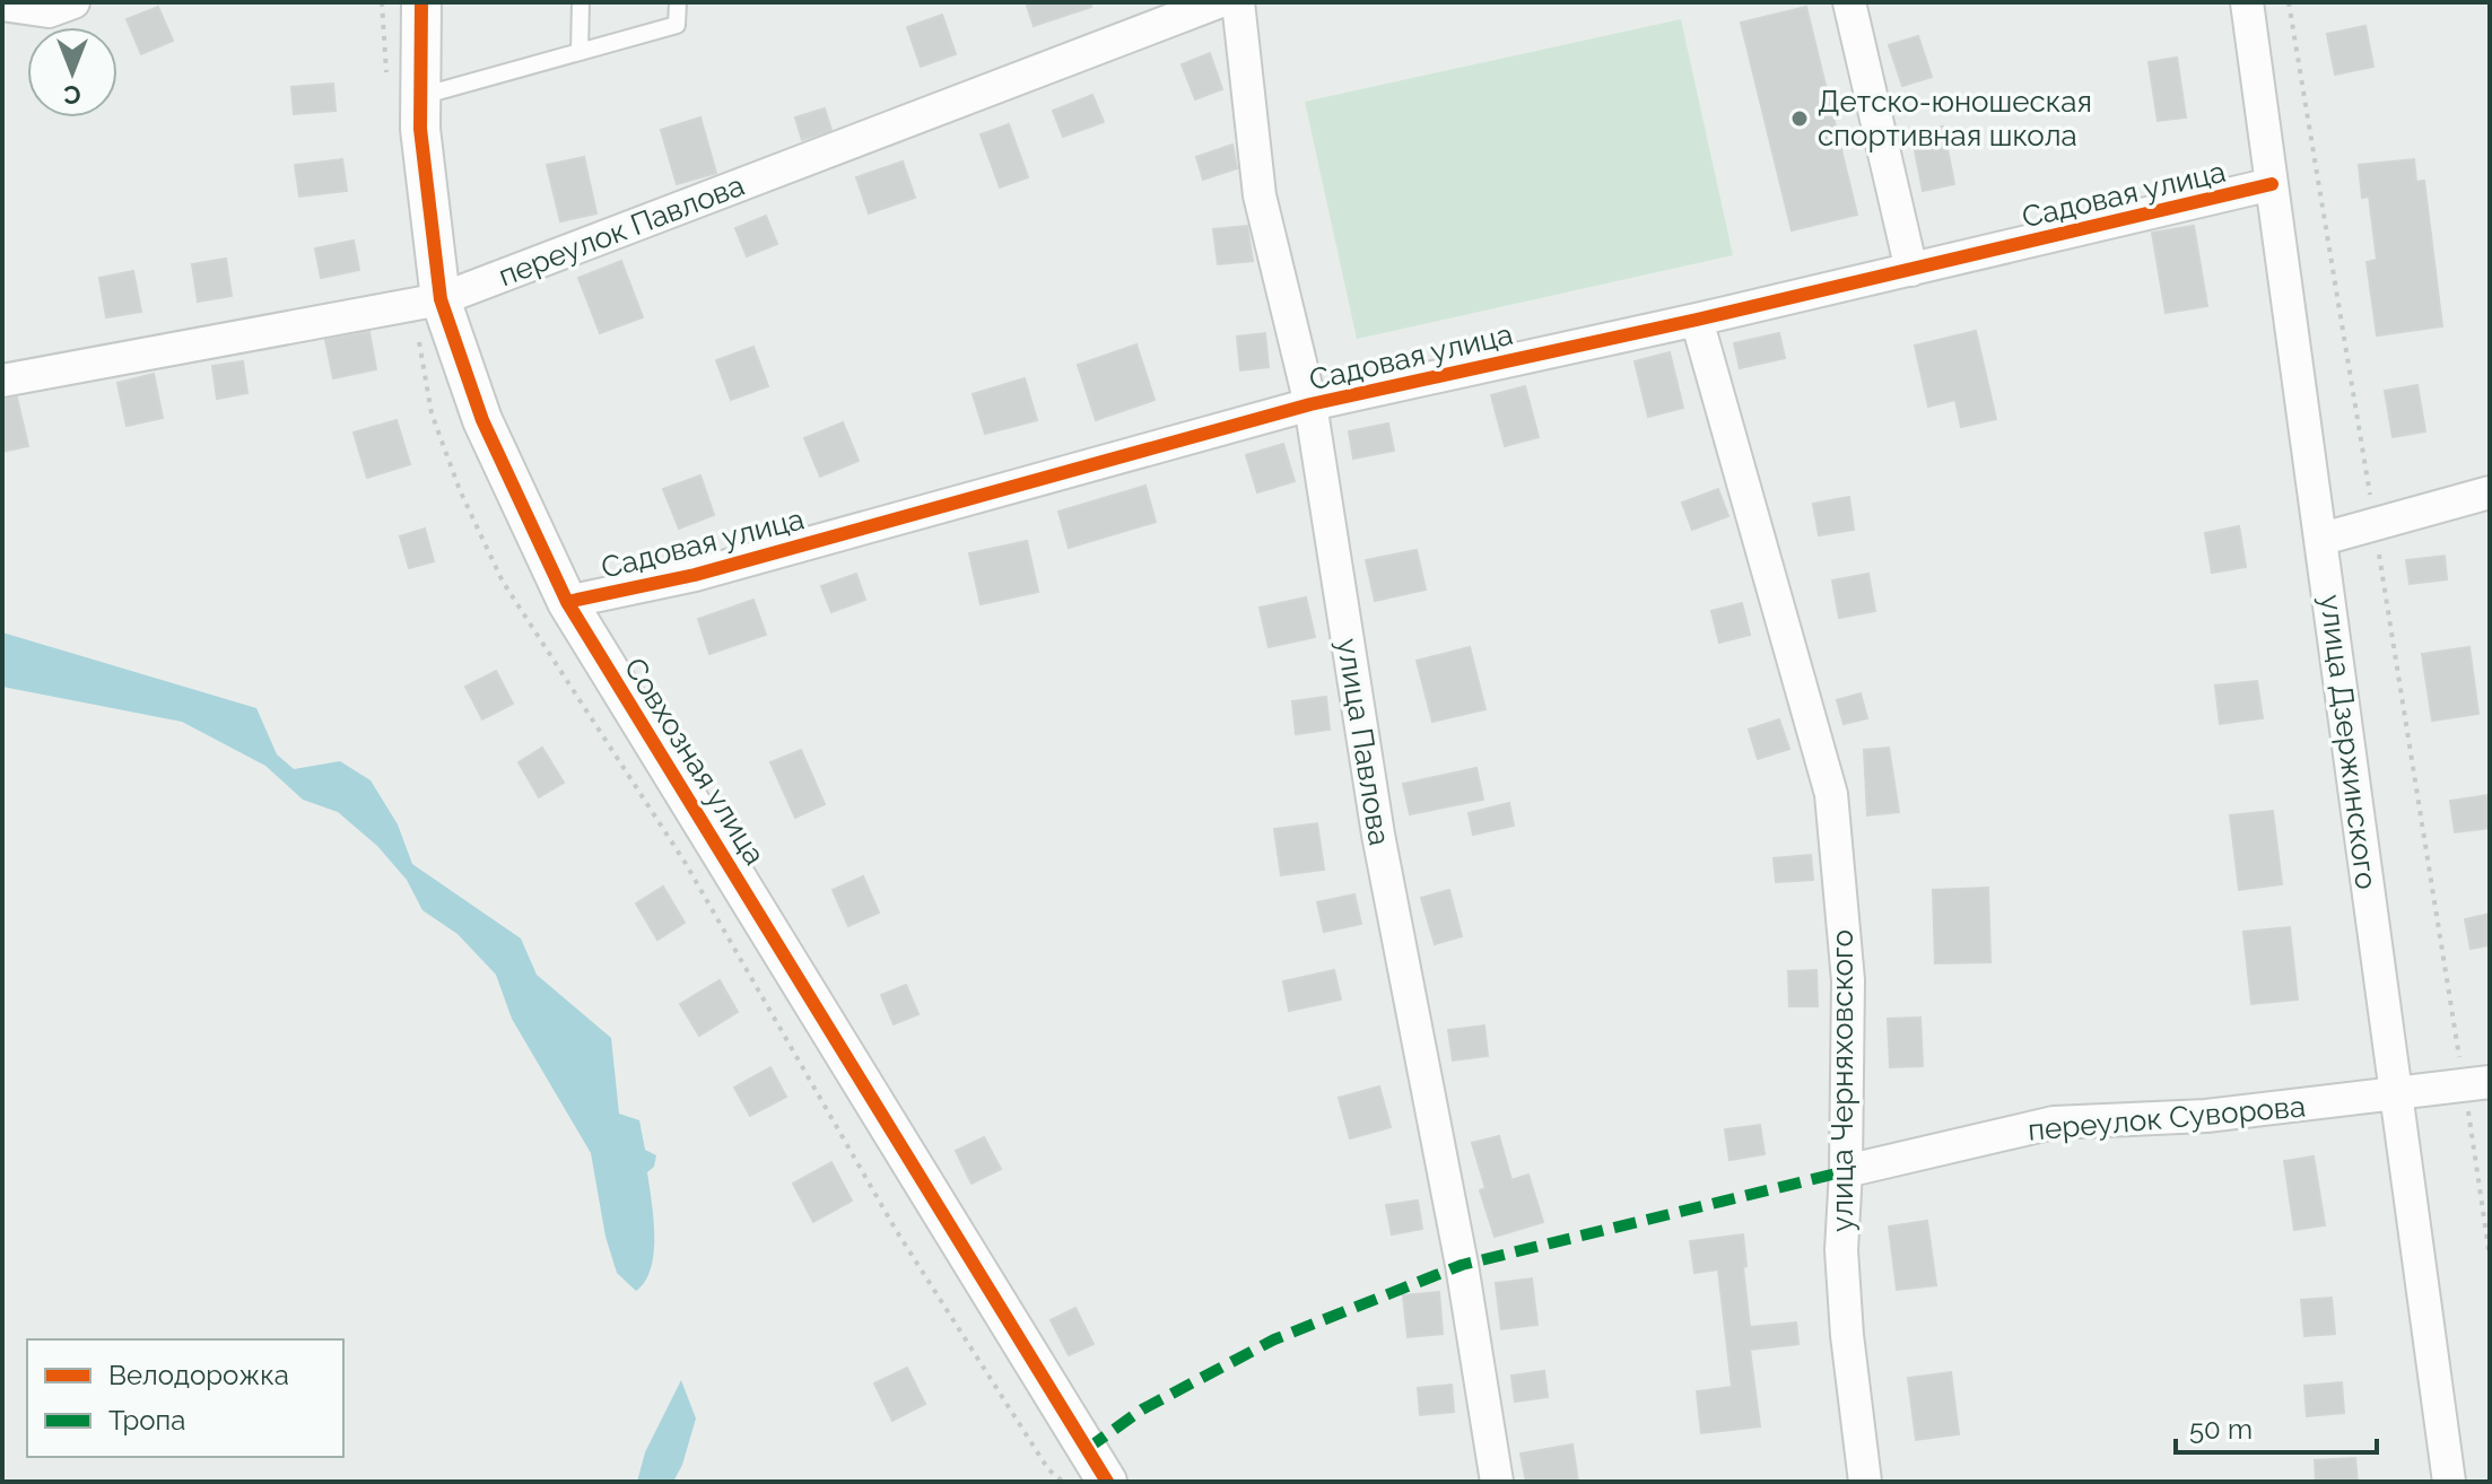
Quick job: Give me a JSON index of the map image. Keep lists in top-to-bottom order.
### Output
{
  "streets": {
    "street": [
      "Садовая улица",
      "переулок Павлова",
      "улица Павлова",
      "улица Дзержинского",
      "Совхозная улица",
      "улица Черняховского",
      "переулок Суворова"
    ]
  },
  "crossings": [
    ["Садовая улица", "улица Павлова"],
    ["Садовая улица", "улица Дзержинского"],
    ["Садовая улица", "Совхозная улица"],
    ["Садовая улица", "улица Черняховского"],
    ["переулок Павлова", "Совхозная улица"],
    ["улица Дзержинского", "переулок Суворова"],
    ["улица Черняховского", "переулок Суворова"]
  ],
  "places": ["Детско-юношеская спортивная школа"],
  "legend": ["Велодорожка", "Тропа"],
  "scale_bar": "50 m",
  "north": "bottom"
}
